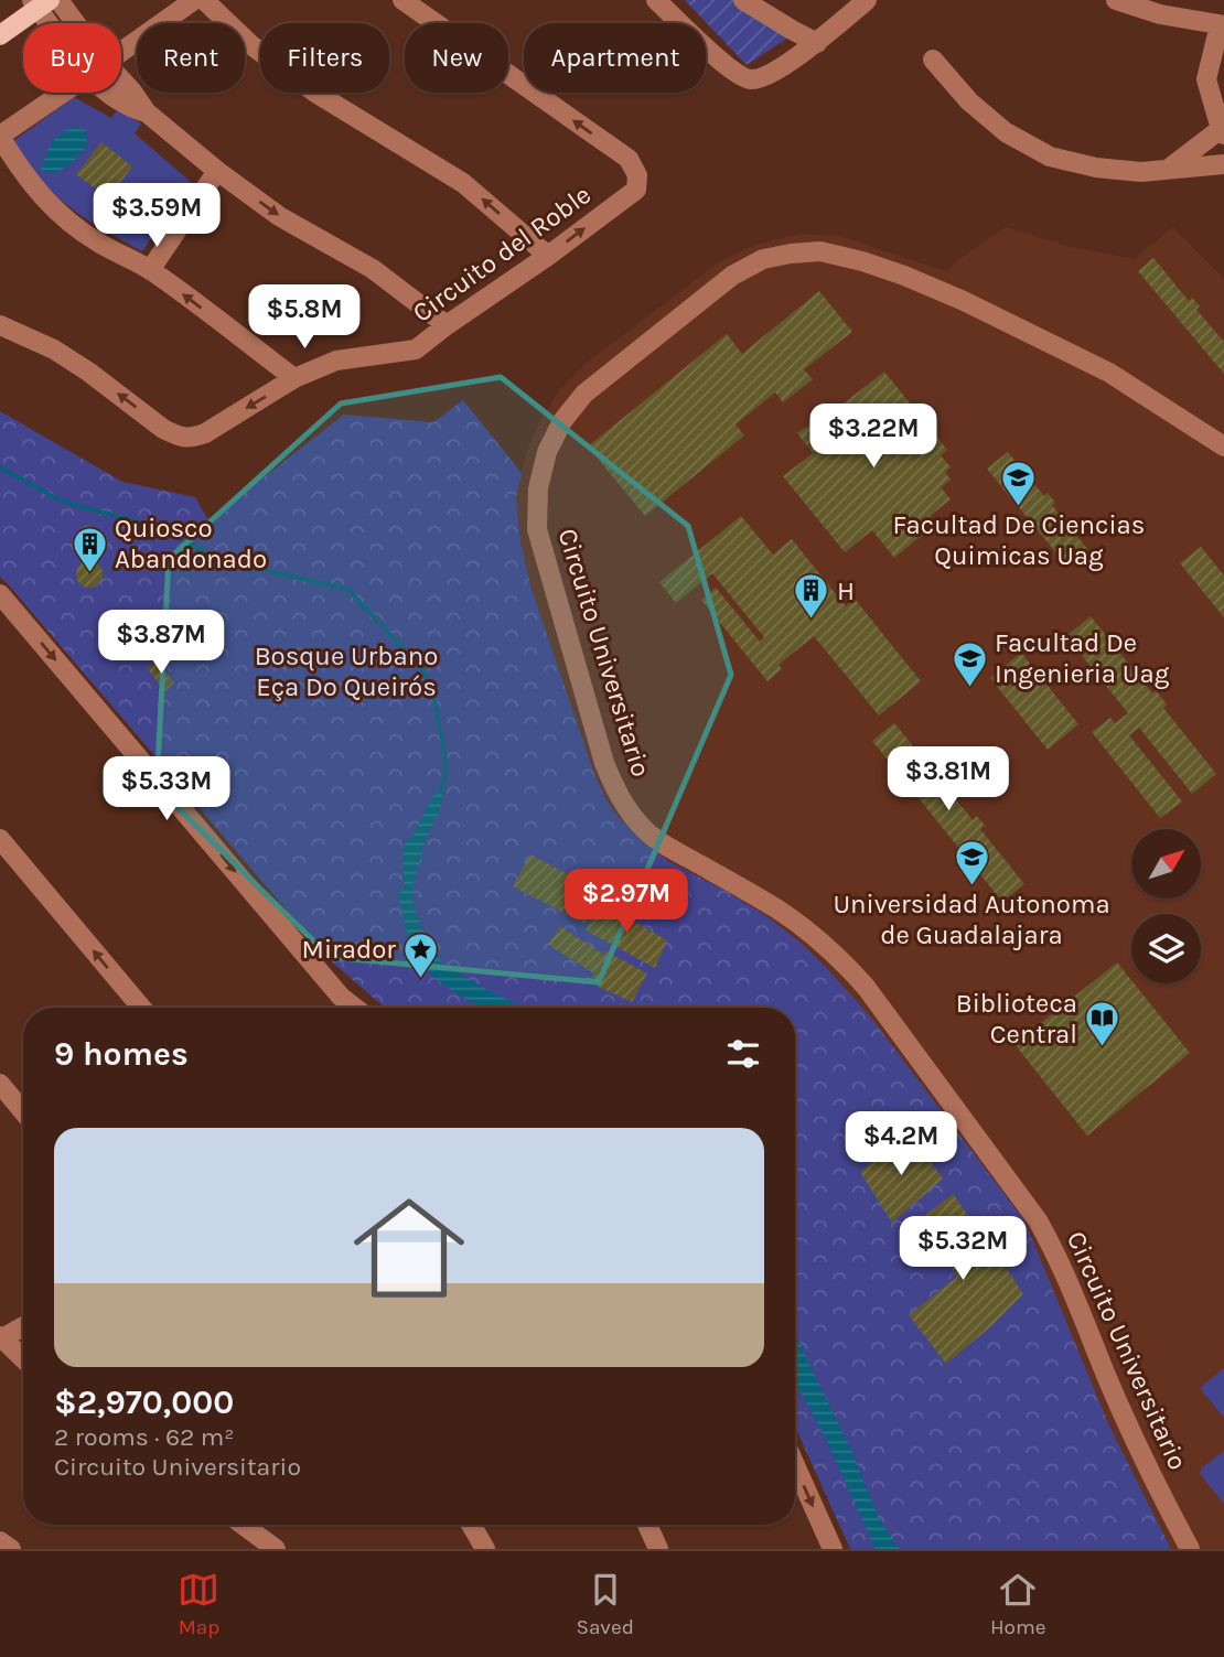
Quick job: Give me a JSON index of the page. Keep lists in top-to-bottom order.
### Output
{
  "streets": {
    "street": ["Circuito del Roble", "Circuito Universitario"]
  },
  "parks": ["Bosque Urbano Eça Do Queirós"],
  "places": {
    "school or university": ["Facultad De Ciencias Quimicas Uag", "Facultad De Ingenieria Uag", "Universidad Autonoma de Guadalajara"],
    "building": ["Quiosco Abandonado", "H"],
    "place": ["Mirador"],
    "library": ["Biblioteca Central"]
  },
  "north": "top right",
  "page": {
    "chip": [
      "Buy",
      "Rent",
      "Filters",
      "New",
      "Apartment"
    ],
    "price": [
      "$3.59M",
      "$5.8M",
      "$3.22M",
      "$3.87M",
      "$3.81M",
      "$5.33M",
      "$2.97M",
      "$4.2M",
      "$5.32M"
    ],
    "heading": "9 homes",
    "list": [
      {
        "name": "$2,970,000",
        "note": "2 rooms · 62 m² · Circuito Universitario"
      }
    ],
    "tabs": ["Map", "Saved", "Home"]
  }
}
